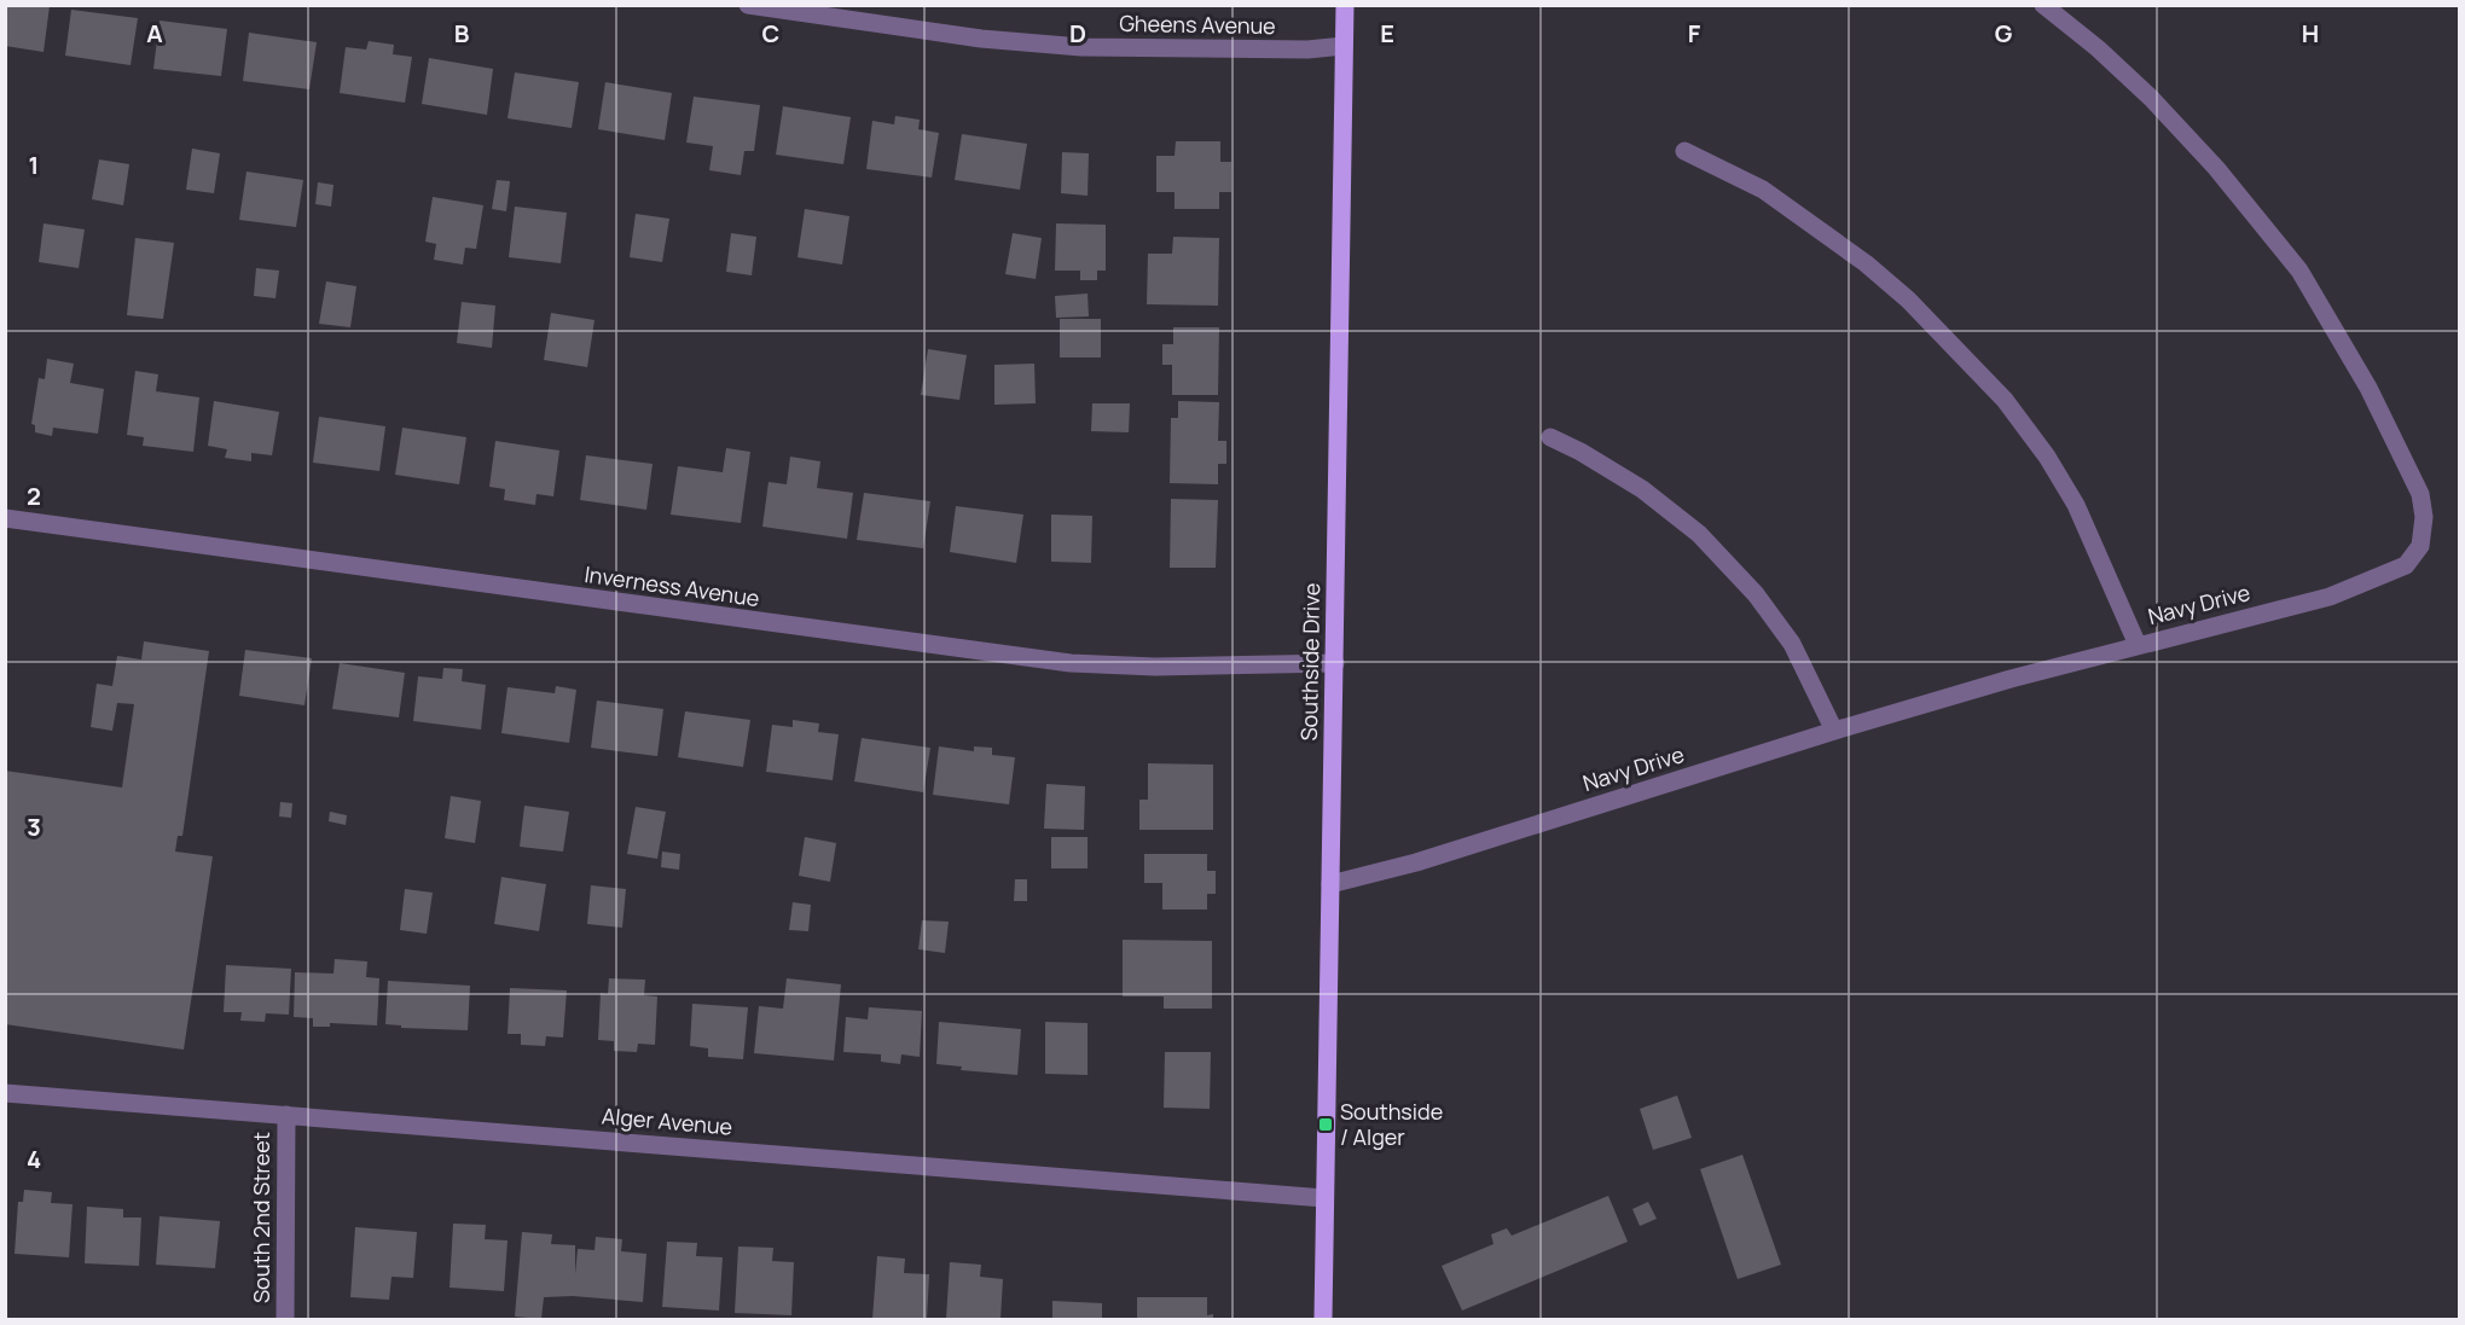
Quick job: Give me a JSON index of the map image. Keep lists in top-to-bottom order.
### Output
{
  "streets": {
    "main road": ["Southside Drive"],
    "street": [
      "Gheens Avenue",
      "Inverness Avenue",
      "Navy Drive",
      "Alger Avenue",
      "South 2nd Street"
    ]
  },
  "crossings": [
    ["Gheens Avenue", "Southside Drive"],
    ["Inverness Avenue", "Southside Drive"],
    ["Navy Drive", "Southside Drive"],
    ["Southside Drive", "Alger Avenue"],
    ["Alger Avenue", "South 2nd Street"]
  ],
  "places": {
    "transit": ["Southside / Alger"]
  },
  "grid": {
    "columns": [
      "A",
      "B",
      "C",
      "D",
      "E",
      "F",
      "G",
      "H"
    ],
    "rows": [
      "1",
      "2",
      "3",
      "4"
    ]
  }
}
